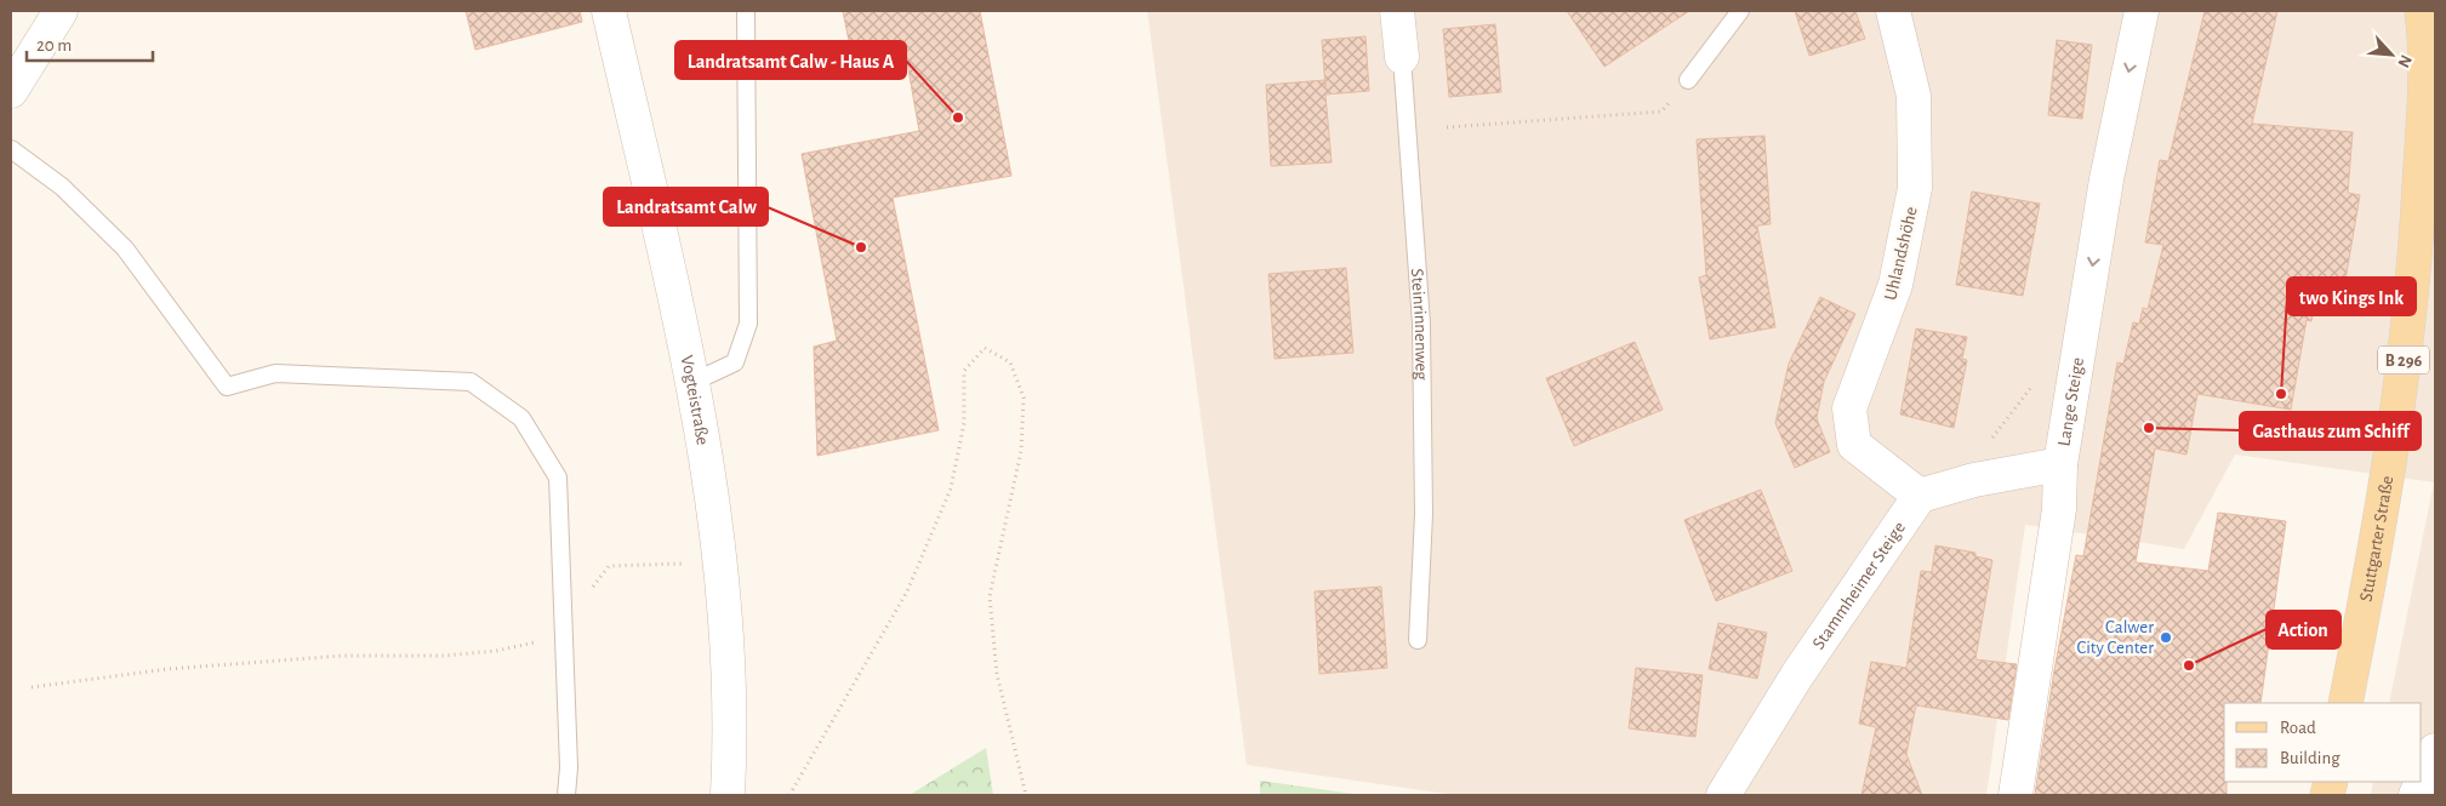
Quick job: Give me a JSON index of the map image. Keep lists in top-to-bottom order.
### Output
{
  "streets": {
    "main road": ["B 296", "Stuttgarter Straße"],
    "street": [
      "Uhlandshöhe",
      "Steinrinnenweg",
      "Vogteistraße",
      "Lange Steige",
      "Stammheimer Steige"
    ]
  },
  "crossings": [
    ["Uhlandshöhe", "Stammheimer Steige"]
  ],
  "one_way": ["Lange Steige"],
  "places": [
    "Landratsamt Calw - Haus A",
    "Landratsamt Calw",
    "two Kings Ink",
    "Gasthaus zum Schiff",
    "Calwer City Center",
    "Action"
  ],
  "legend": ["Road", "Building"],
  "scale_bar": "20 m",
  "north": "bottom right"
}
